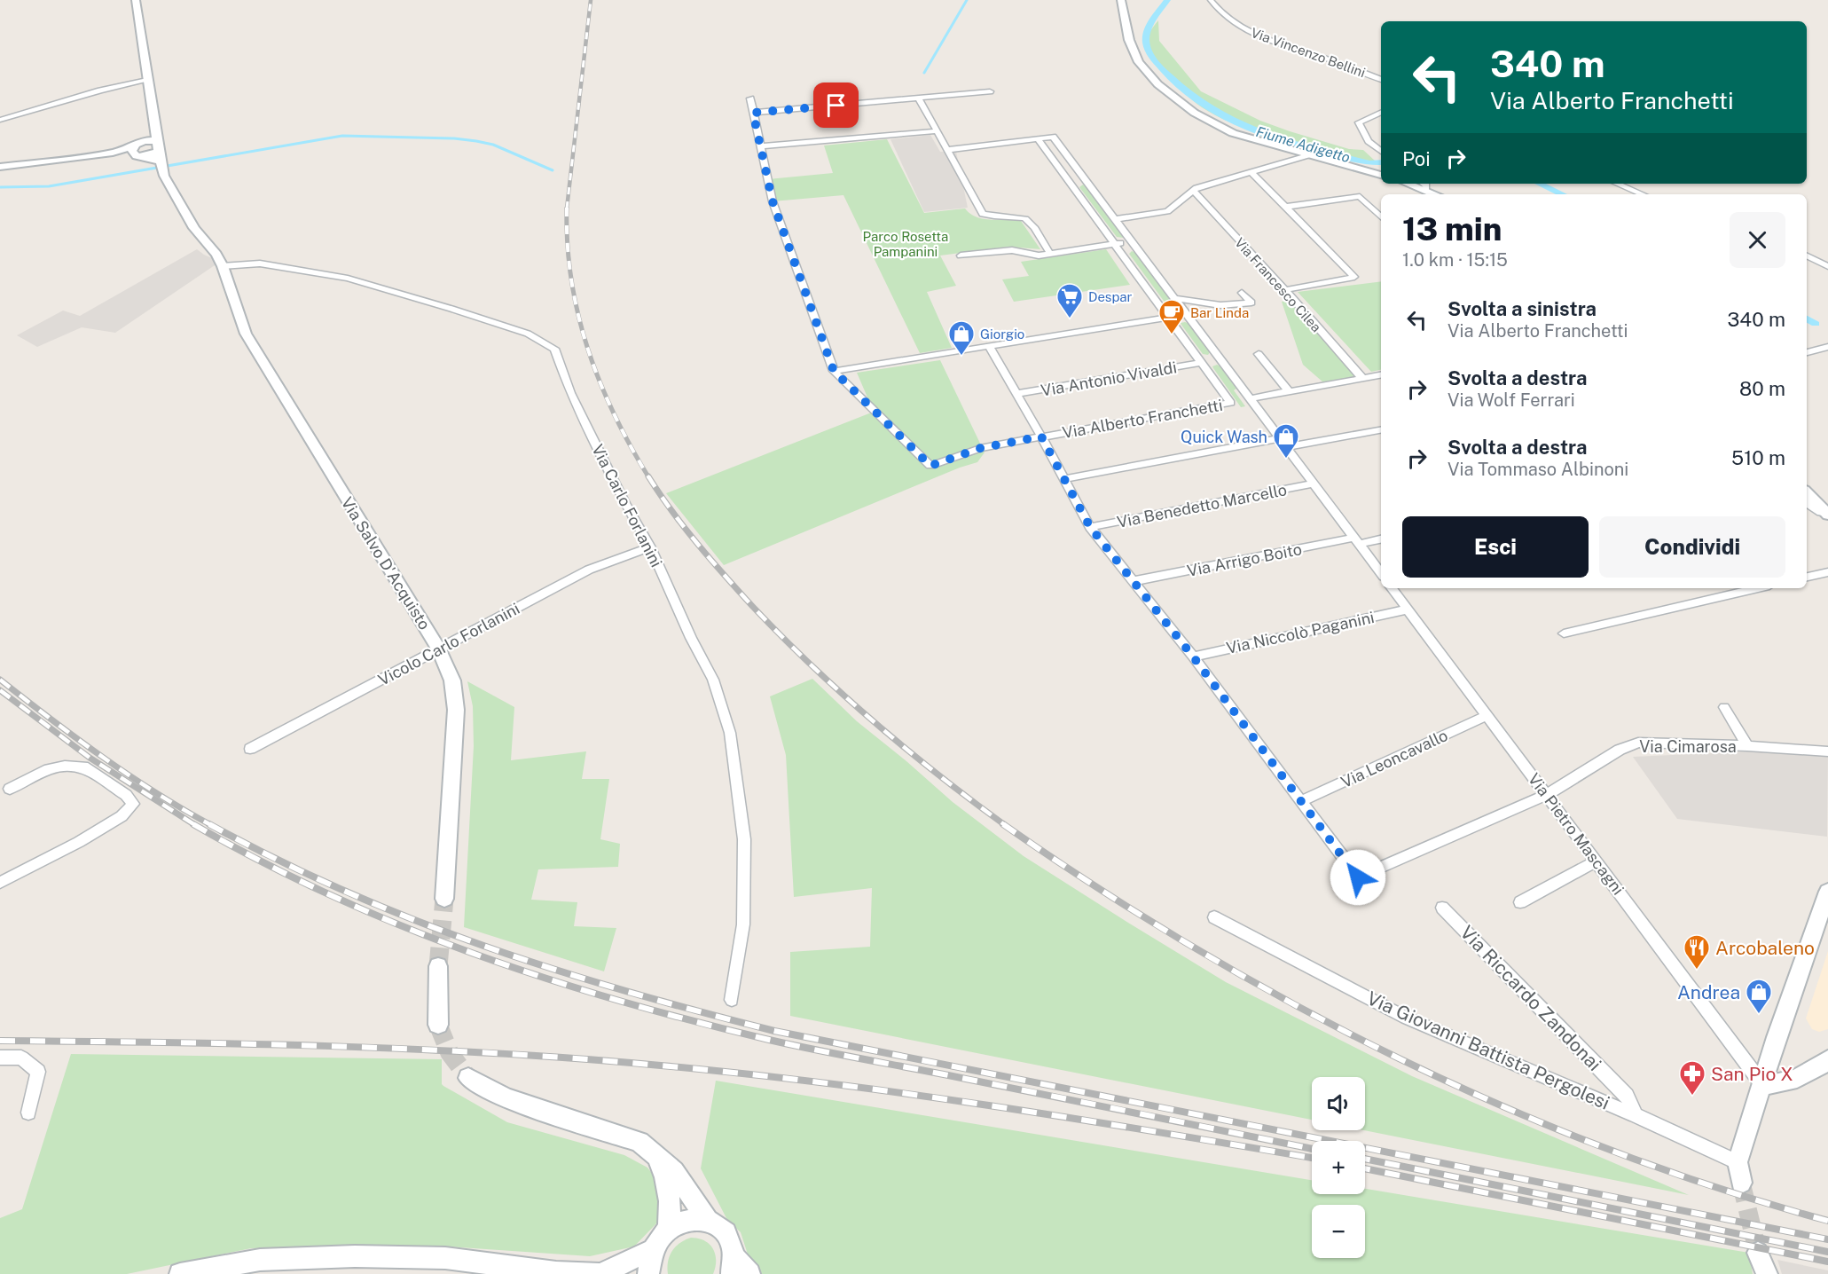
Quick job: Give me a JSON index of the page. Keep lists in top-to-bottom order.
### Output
{
  "streets": {
    "main road": ["Via Salvo D'Acquisto"],
    "street": [
      "Via Vincenzo Bellini",
      "Via Francesco Cilea",
      "Via Antonio Vivaldi",
      "Via Alberto Franchetti",
      "Via Carlo Forlanini",
      "Via Benedetto Marcello",
      "Via Arrigo Boito",
      "Via Niccolò Paganini",
      "Vicolo Carlo Forlanini",
      "Via Cimarosa",
      "Via Leoncavallo",
      "Via Pietro Mascagni",
      "Via Riccardo Zandonai",
      "Via Giovanni Battista Pergolesi"
    ]
  },
  "crossings": [
    ["Via Antonio Vivaldi", "Via Alberto Franchetti"],
    ["Via Carlo Forlanini", "Via Salvo D'Acquisto"],
    ["Via Carlo Forlanini", "Vicolo Carlo Forlanini"],
    ["Via Salvo D'Acquisto", "Vicolo Carlo Forlanini"],
    ["Via Niccolò Paganini", "Via Pietro Mascagni"],
    ["Via Cimarosa", "Via Leoncavallo"],
    ["Via Cimarosa", "Via Pietro Mascagni"],
    ["Via Leoncavallo", "Via Pietro Mascagni"],
    ["Via Riccardo Zandonai", "Via Giovanni Battista Pergolesi"]
  ],
  "water": ["Fiume Adigetto"],
  "parks": ["Parco Rosetta Pampanini"],
  "places": {
    "supermarket": ["Despar"],
    "cafe": ["Bar Linda"],
    "shop": ["Giorgio", "Quick Wash", "Andrea"],
    "restaurant": ["Arcobaleno"],
    "pharmacy": ["San Pio X"]
  },
  "page": {
    "turn": ["340 m", "Via Alberto Franchetti"],
    "then": "Poi",
    "heading": ["13 min", "1.0 km · 15:15"],
    "list": [
      {
        "name": "Svolta a sinistra",
        "note": "Via Alberto Franchetti",
        "value": "340 m"
      },
      {
        "name": "Svolta a destra",
        "note": "Via Wolf Ferrari",
        "value": "80 m"
      },
      {
        "name": "Svolta a destra",
        "note": "Via Tommaso Albinoni",
        "value": "510 m"
      }
    ],
    "buttons": ["Esci", "Condividi"],
    "map_buttons": ["+", "−"]
  }
}
